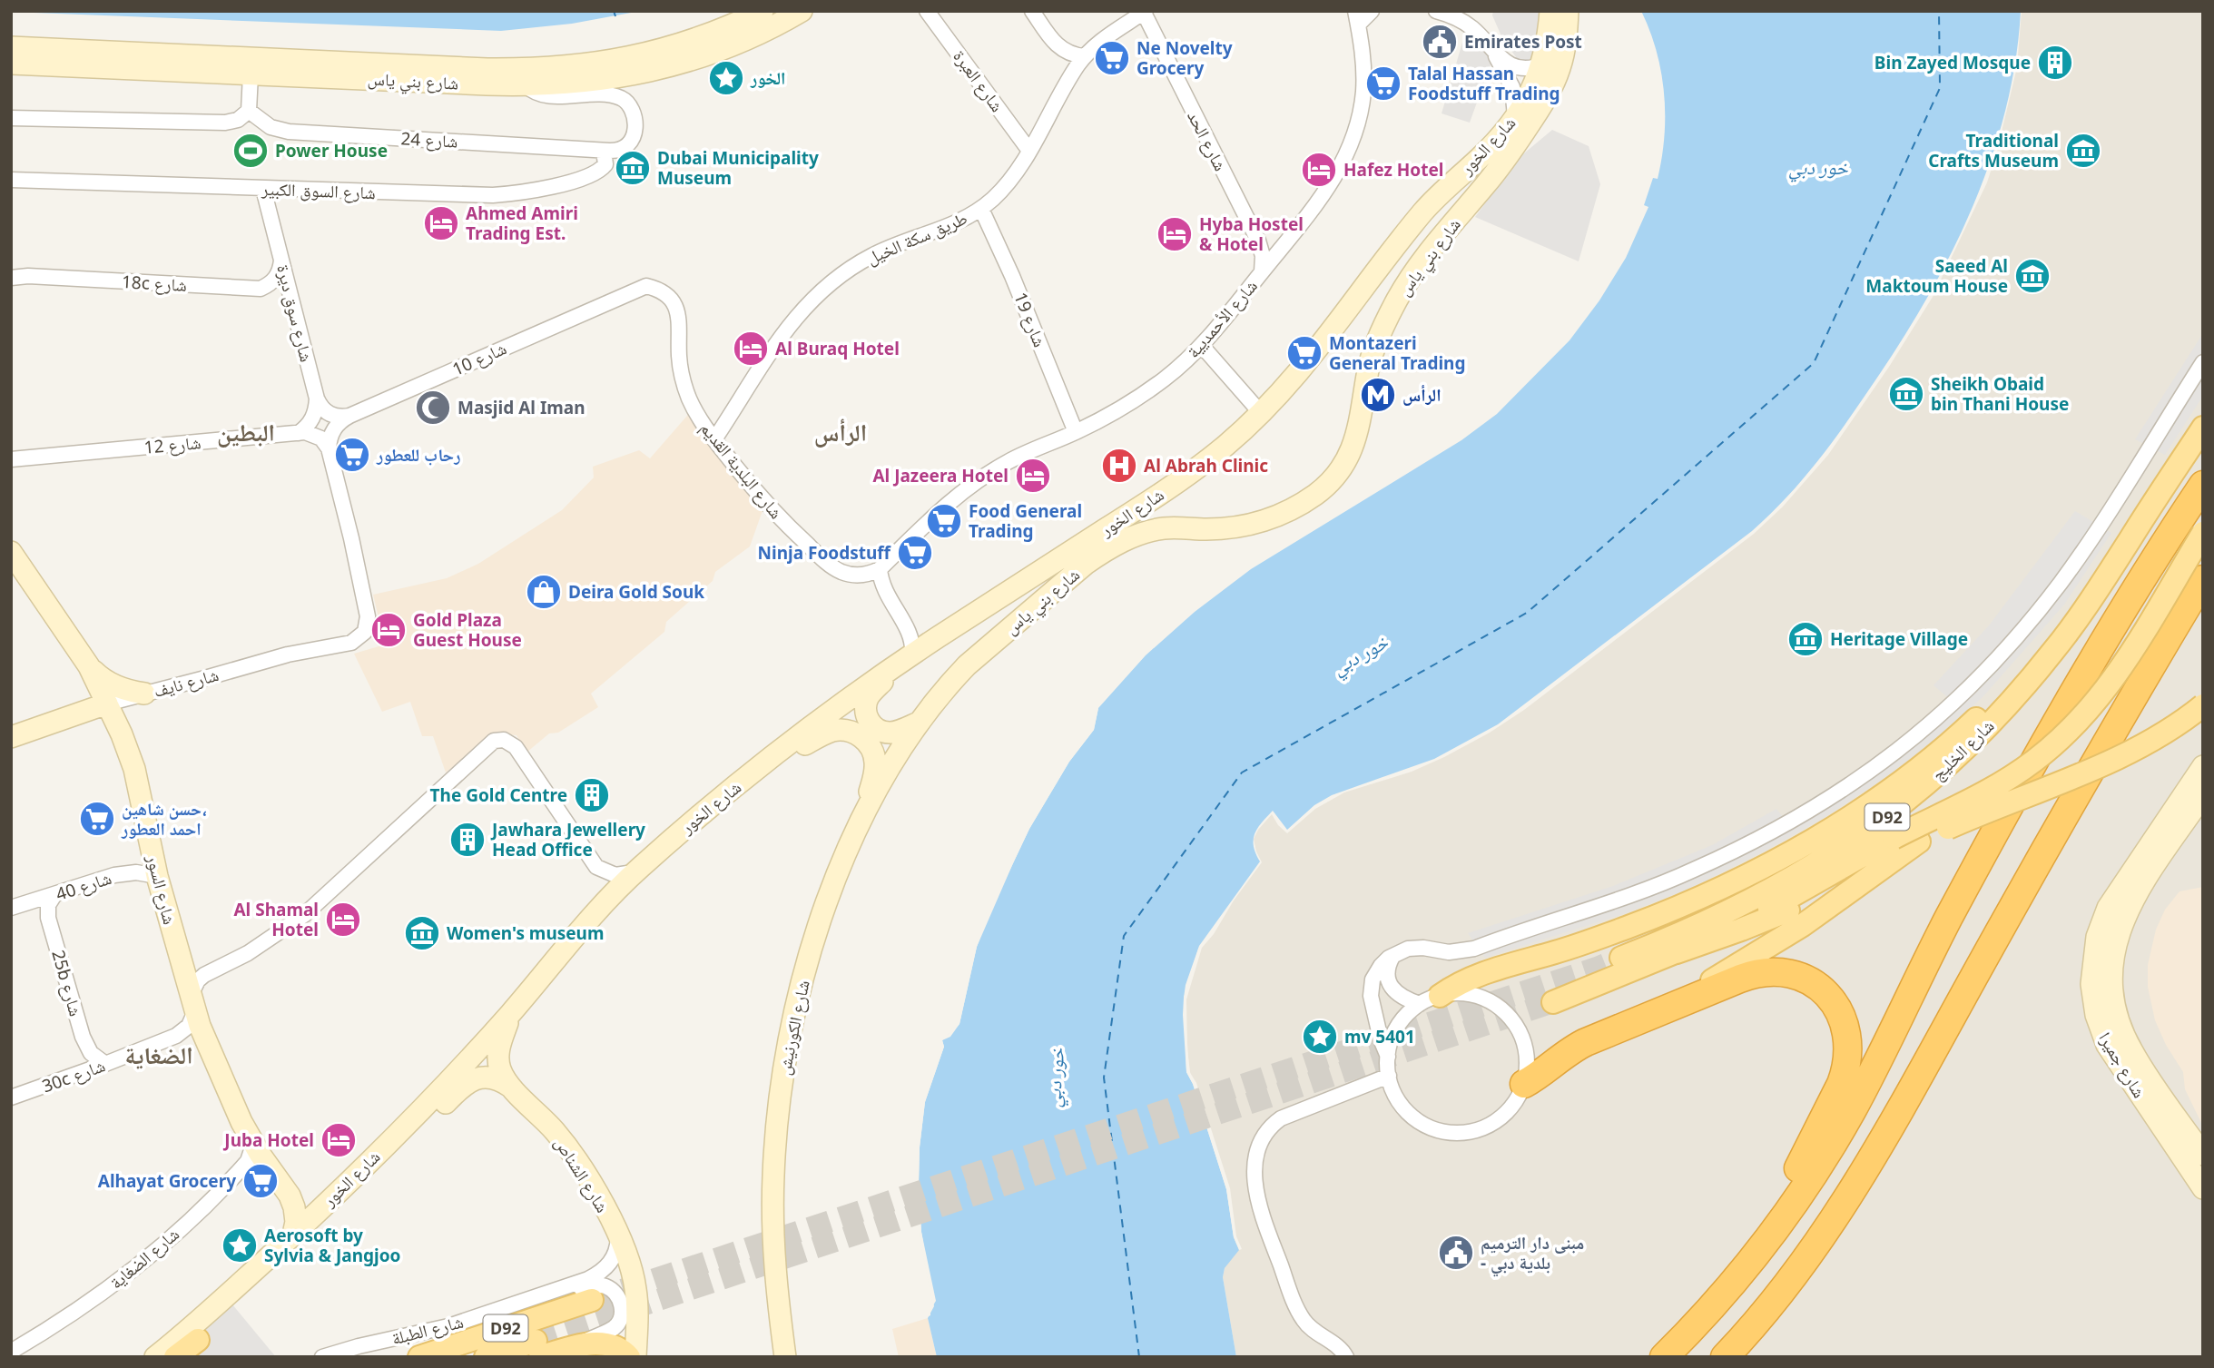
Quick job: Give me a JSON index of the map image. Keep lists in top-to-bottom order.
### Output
{
  "streets": {
    "main road": [
      "شارع بني ياس",
      "شارع الخور",
      "شارع نايف",
      "شارع الخليج",
      "D92",
      "شارع السور",
      "شارع الكورنيش",
      "شارع جميرا",
      "شارع الشناص"
    ],
    "street": [
      "شارع العبرة",
      "شارع 24",
      "شارع الحد",
      "شارع السوق الكبير",
      "طريق سكة الخيل",
      "18c شارع",
      "شارع سوق ديرة",
      "شارع الأحمديية",
      "شارع 19",
      "شارع 10",
      "شارع 12",
      "شارع البلدية القديم",
      "شارع 40",
      "25b شارع",
      "30c شارع",
      "شارع الضغاية",
      "شارع الطبلة"
    ]
  },
  "crossings": [
    ["شارع بني ياس", "شارع 24"],
    ["شارع بني ياس", "شارع الكورنيش"],
    ["شارع العبرة", "طريق سكة الخيل"],
    ["شارع 24", "شارع السوق الكبير"],
    ["شارع الحد", "طريق سكة الخيل"],
    ["شارع الحد", "شارع الأحمديية"],
    ["شارع الخور", "شارع السور"],
    ["شارع الخور", "شارع الشناص"],
    ["شارع السوق الكبير", "شارع سوق ديرة"],
    ["طريق سكة الخيل", "شارع 19"],
    ["طريق سكة الخيل", "شارع البلدية القديم"],
    ["18c شارع", "شارع سوق ديرة"],
    ["شارع الأحمديية", "شارع 19"],
    ["شارع 10", "شارع البلدية القديم"],
    ["شارع نايف", "شارع السور"],
    ["شارع 40", "شارع السور"],
    ["شارع 40", "25b شارع"],
    ["شارع السور", "30c شارع"],
    ["شارع السور", "شارع الضغاية"],
    ["25b شارع", "30c شارع"],
    ["شارع الشناص", "شارع الطبلة"]
  ],
  "districts": ["البطين", "الرأس", "الضغاية"],
  "water": ["خور دبي"],
  "places": {
    "public building": ["Emirates Post", "مبنى دار الترميم - بلدية دبي"],
    "supermarket": [
      "Ne Novelty Grocery",
      "Talal Hassan Foodstuff Trading",
      "Montazeri General Trading",
      "رحاب للعطور",
      "Food General Trading",
      "Ninja Foodstuff",
      "حسن شاهين، احمد العطور",
      "Alhayat Grocery"
    ],
    "building": ["Bin Zayed Mosque", "The Gold Centre", "Jawhara Jewellery Head Office"],
    "place": ["الخور", "mv 5401", "Aerosoft by Sylvia & Jangjoo"],
    "sports": ["Power House"],
    "museum": [
      "Traditional Crafts Museum",
      "Dubai Municipality Museum",
      "Saeed Al Maktoum House",
      "Sheikh Obaid bin Thani House",
      "Heritage Village",
      "Women's museum"
    ],
    "hotel": [
      "Hafez Hotel",
      "Ahmed Amiri Trading Est.",
      "Hyba Hostel & Hotel",
      "Al Buraq Hotel",
      "Al Jazeera Hotel",
      "Gold Plaza Guest House",
      "Al Shamal Hotel",
      "Juba Hotel"
    ],
    "metro station": ["الرأس"],
    "mosque": ["Masjid Al Iman"],
    "hospital": ["Al Abrah Clinic"],
    "shop": ["Deira Gold Souk"]
  }
}
